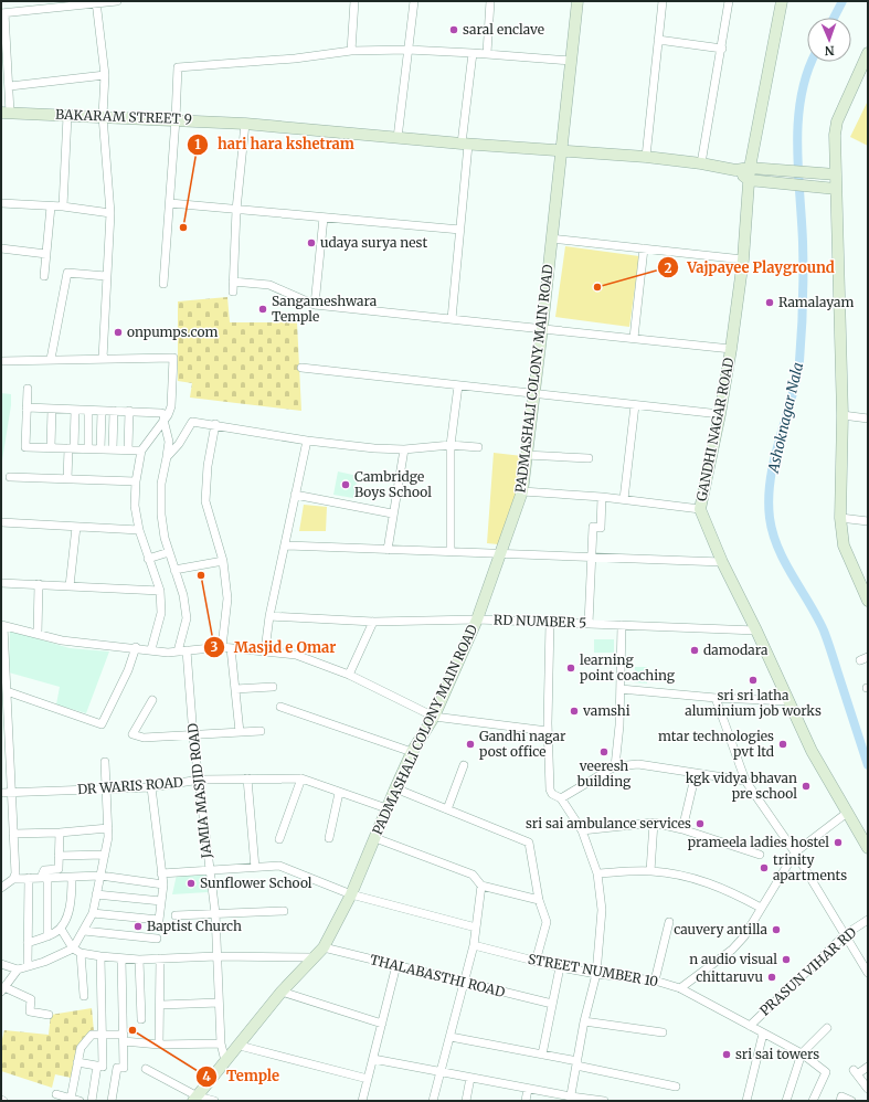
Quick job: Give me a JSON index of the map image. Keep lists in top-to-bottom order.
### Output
{
  "streets": {
    "street": [
      "BAKARAM STREET 9",
      "PADMASHALI COLONY MAIN ROAD",
      "GANDHI NAGAR ROAD",
      "RD NUMBER 5",
      "DR WARIS ROAD",
      "JAMIA MASJID ROAD",
      "STREET NUMBER 10",
      "PRASUN VIHAR RD",
      "THALABASTHI ROAD"
    ]
  },
  "crossings": [
    ["BAKARAM STREET 9", "PADMASHALI COLONY MAIN ROAD"],
    ["PADMASHALI COLONY MAIN ROAD", "RD NUMBER 5"],
    ["PADMASHALI COLONY MAIN ROAD", "DR WARIS ROAD"],
    ["PADMASHALI COLONY MAIN ROAD", "JAMIA MASJID ROAD"],
    ["PADMASHALI COLONY MAIN ROAD", "THALABASTHI ROAD"],
    ["GANDHI NAGAR ROAD", "RD NUMBER 5"],
    ["DR WARIS ROAD", "JAMIA MASJID ROAD"],
    ["STREET NUMBER 10", "PRASUN VIHAR RD"]
  ],
  "water": ["Ashoknagar Nala"],
  "places": [
    "saral enclave",
    "hari hara kshetram",
    "udaya surya nest",
    "Vajpayee Playground",
    "Ramalayam",
    "Sangameshwara Temple",
    "onpumps.com",
    "Cambridge Boys School",
    "Masjid e Omar",
    "damodara",
    "learning point coaching",
    "sri sri latha aluminium job works",
    "vamshi",
    "Gandhi nagar post office",
    "mtar technologies pvt ltd",
    "veeresh building",
    "kgk vidya bhavan pre school",
    "sri sai ambulance services",
    "prameela ladies hostel",
    "trinity apartments",
    "Sunflower School",
    "Baptist Church",
    "cauvery antilla",
    "n audio visual",
    "chittaruvu",
    "Temple",
    "sri sai towers"
  ],
  "north": "bottom"
}
